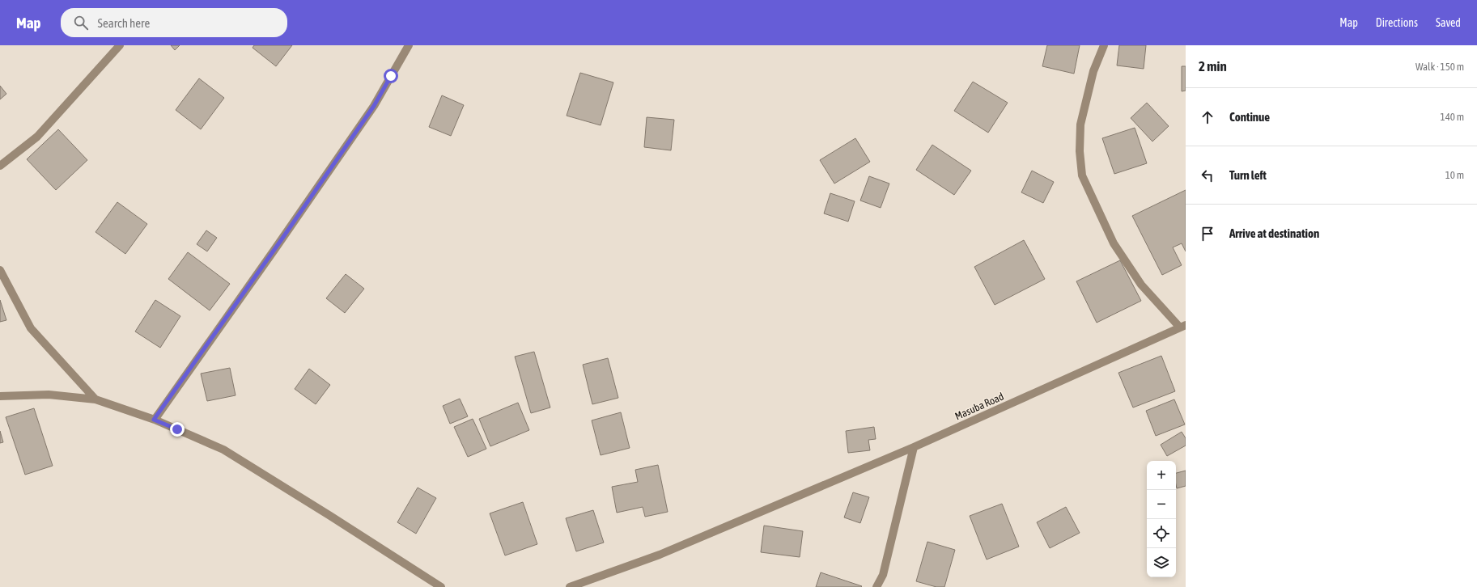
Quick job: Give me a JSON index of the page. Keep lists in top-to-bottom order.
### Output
{
  "streets": {
    "street": ["Masuba Road"]
  },
  "page": {
    "header": "Map",
    "search": "Search here",
    "nav": ["Map", "Directions", "Saved"],
    "heading": ["2 min", "Walk · 150 m"],
    "list": [
      ["Continue", "140 m"],
      ["Turn left", "10 m"],
      "Arrive at destination"
    ],
    "map_buttons": ["+", "−"]
  }
}
